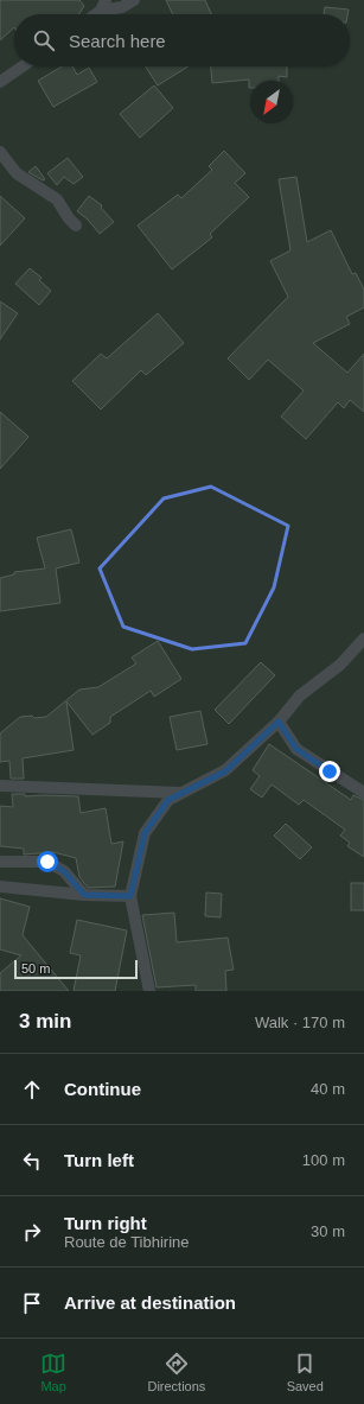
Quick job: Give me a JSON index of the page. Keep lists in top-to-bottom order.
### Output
{
  "scale_bar": "50 m",
  "north": "bottom left",
  "page": {
    "search": "Search here",
    "scale": "50 m",
    "heading": ["3 min", "Walk · 170 m"],
    "list": [
      ["Continue", "40 m"],
      ["Turn left", "100 m"],
      ["Turn right", "Route de Tibhirine", "30 m"],
      "Arrive at destination"
    ],
    "nav": ["Map", "Directions", "Saved"]
  }
}
